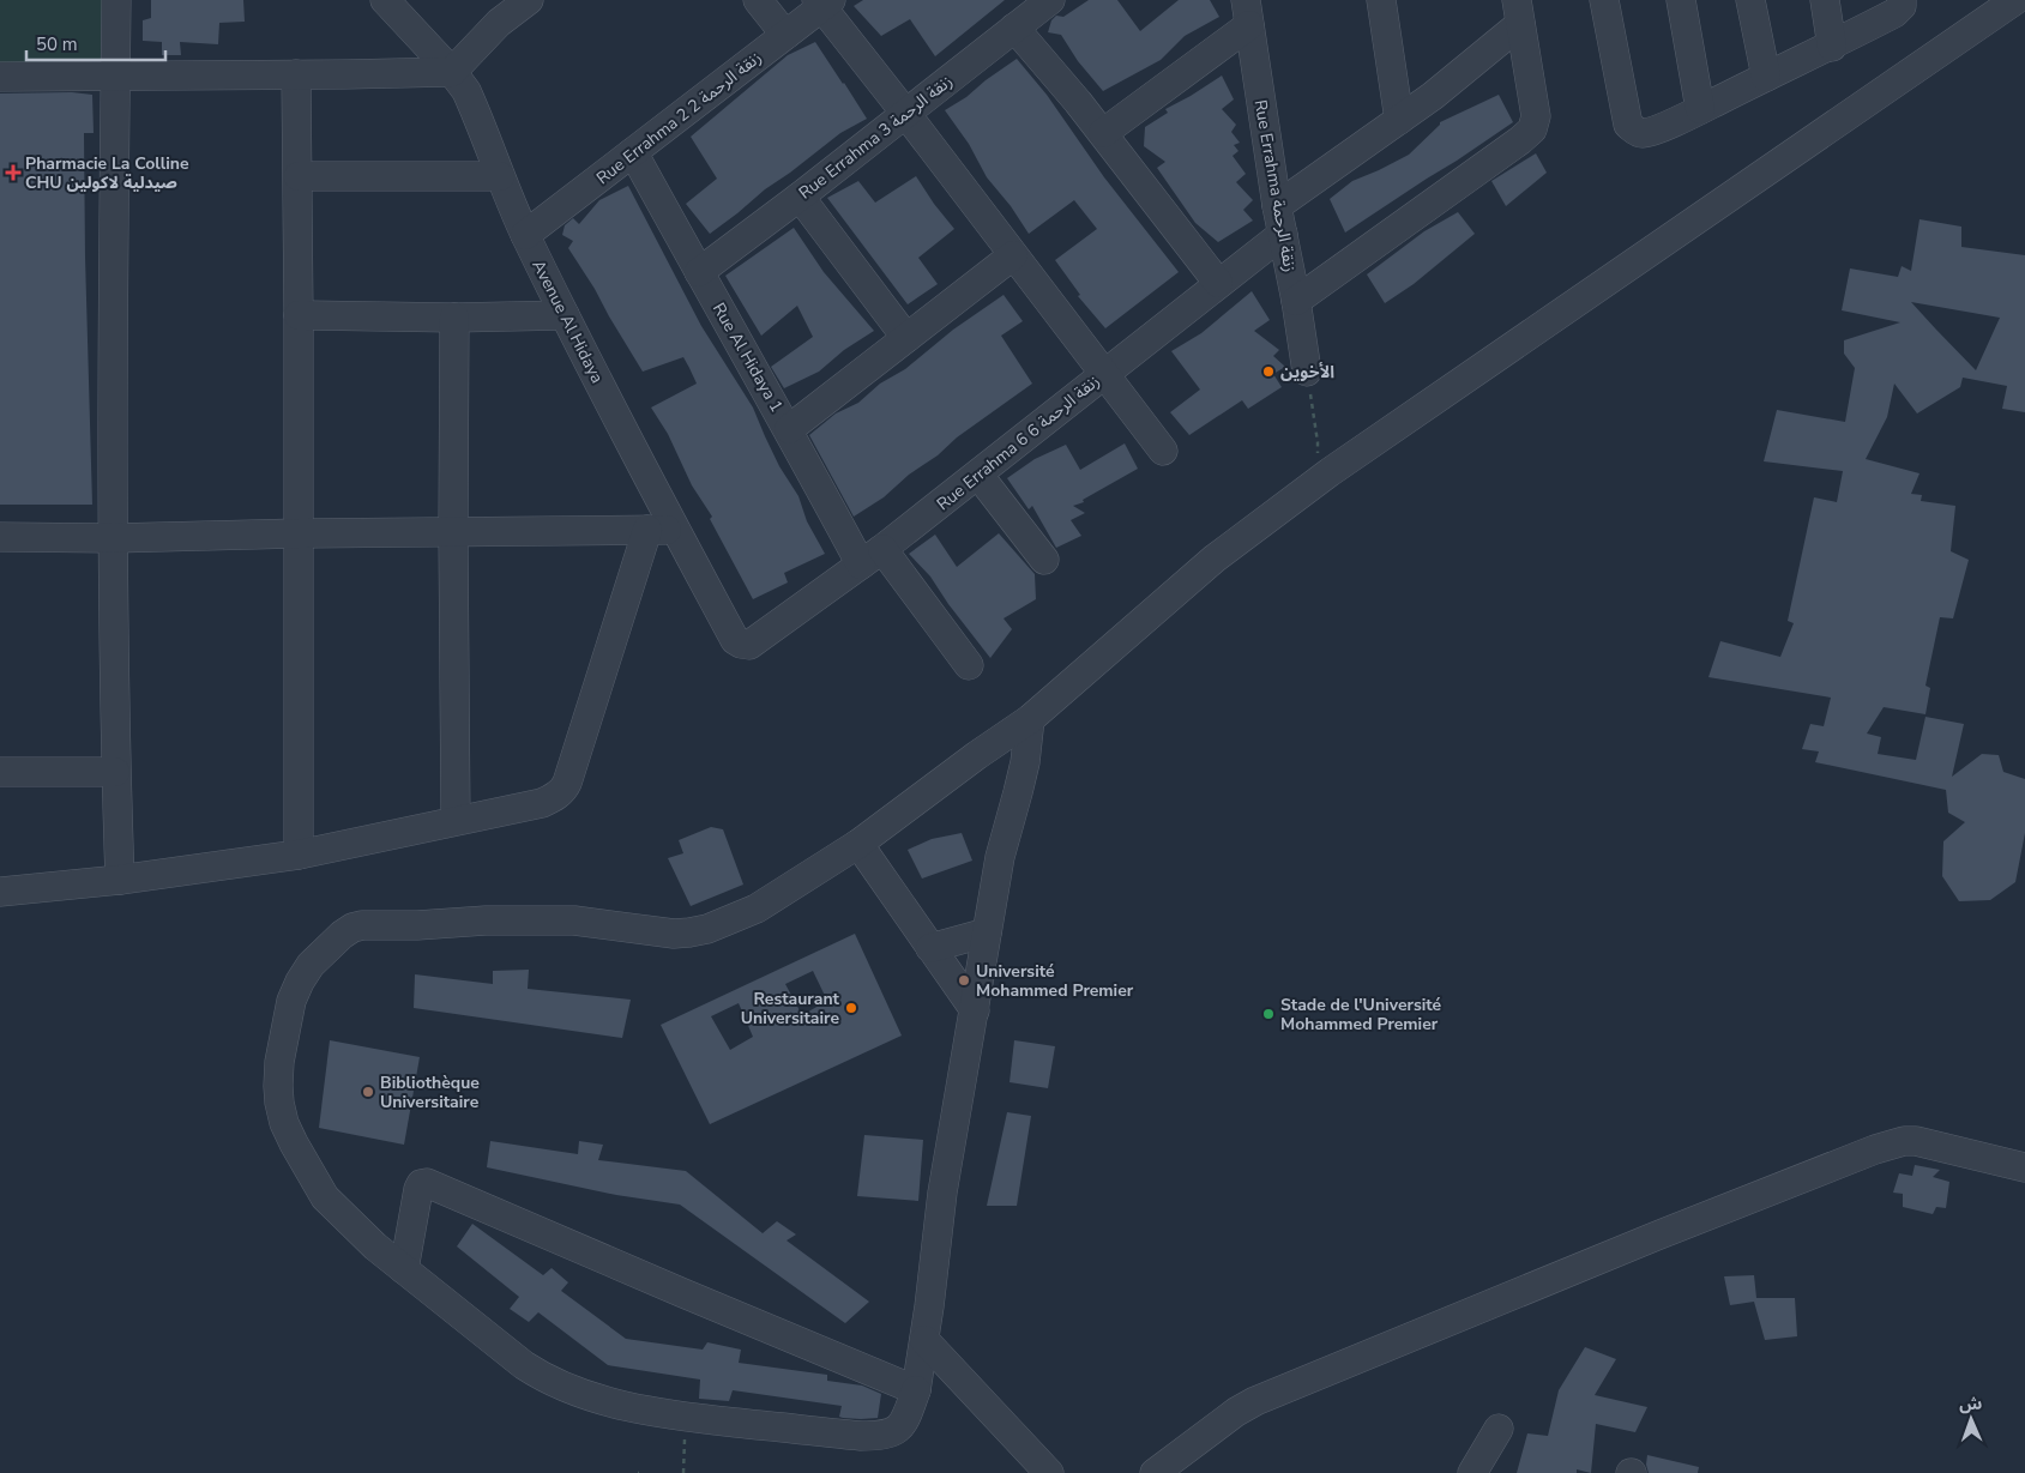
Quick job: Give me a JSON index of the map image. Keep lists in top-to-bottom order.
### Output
{
  "streets": {
    "street": [
      "Rue Errahma 2 2 زنقة الرحمة",
      "Rue Errahma 3 زنقة الرحمة",
      "Rue Errahma زنقة الرحمة",
      "Avenue Al Hidaya",
      "Rue Al Hidaya 1",
      "Rue Errahma 6 6 زنقة الرحمة"
    ]
  },
  "crossings": [
    ["Rue Errahma 2 2 زنقة الرحمة", "Avenue Al Hidaya"],
    ["Rue Errahma 2 2 زنقة الرحمة", "Rue Al Hidaya 1"],
    ["Rue Errahma 3 زنقة الرحمة", "Rue Al Hidaya 1"],
    ["Rue Errahma زنقة الرحمة", "Rue Errahma 6 6 زنقة الرحمة"],
    ["Avenue Al Hidaya", "Rue Errahma 6 6 زنقة الرحمة"],
    ["Rue Al Hidaya 1", "Rue Errahma 6 6 زنقة الرحمة"]
  ],
  "places": {
    "health": ["Pharmacie La Colline CHU صيدلية لاكولين"],
    "other": [
      "الأخوين",
      "Université Mohammed Premier",
      "Restaurant Universitaire",
      "Stade de l'Université Mohammed Premier",
      "Bibliothèque Universitaire"
    ]
  },
  "scale_bar": "50 m",
  "north": "top"
}
